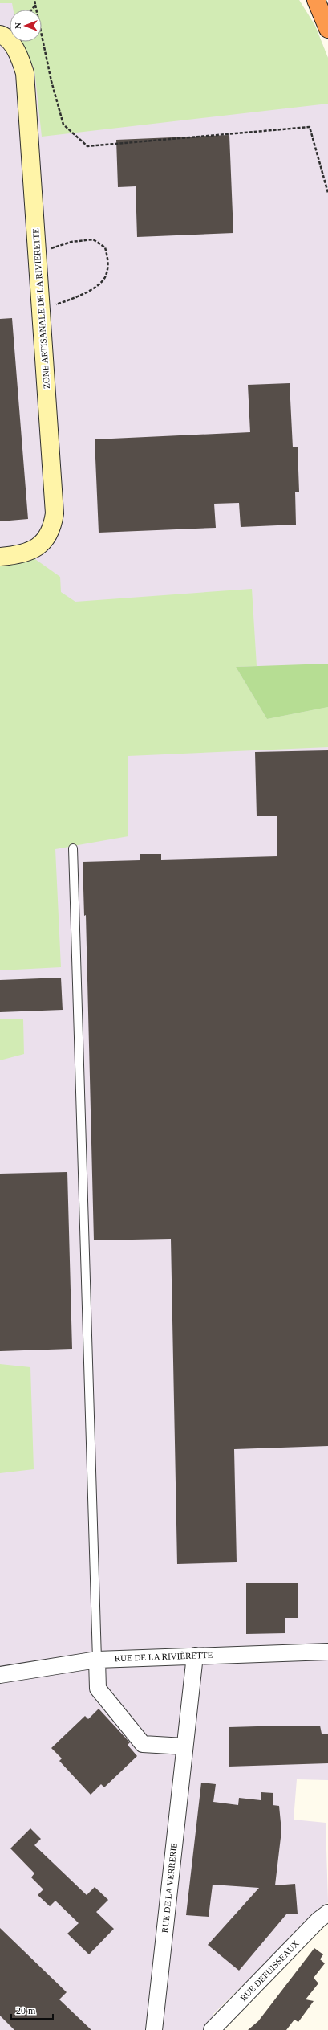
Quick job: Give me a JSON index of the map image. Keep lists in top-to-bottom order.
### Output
{
  "streets": {
    "street": [
      "ZONE ARTISANALE DE LA RIVIERETTE",
      "RUE DE LA RIVIÈRETTE",
      "RUE DE LA VERRERIE",
      "RUE DEFUISSEAUX"
    ]
  },
  "crossings": [
    ["RUE DE LA RIVIÈRETTE", "RUE DE LA VERRERIE"]
  ],
  "scale_bar": "20 m",
  "north": "left"
}
